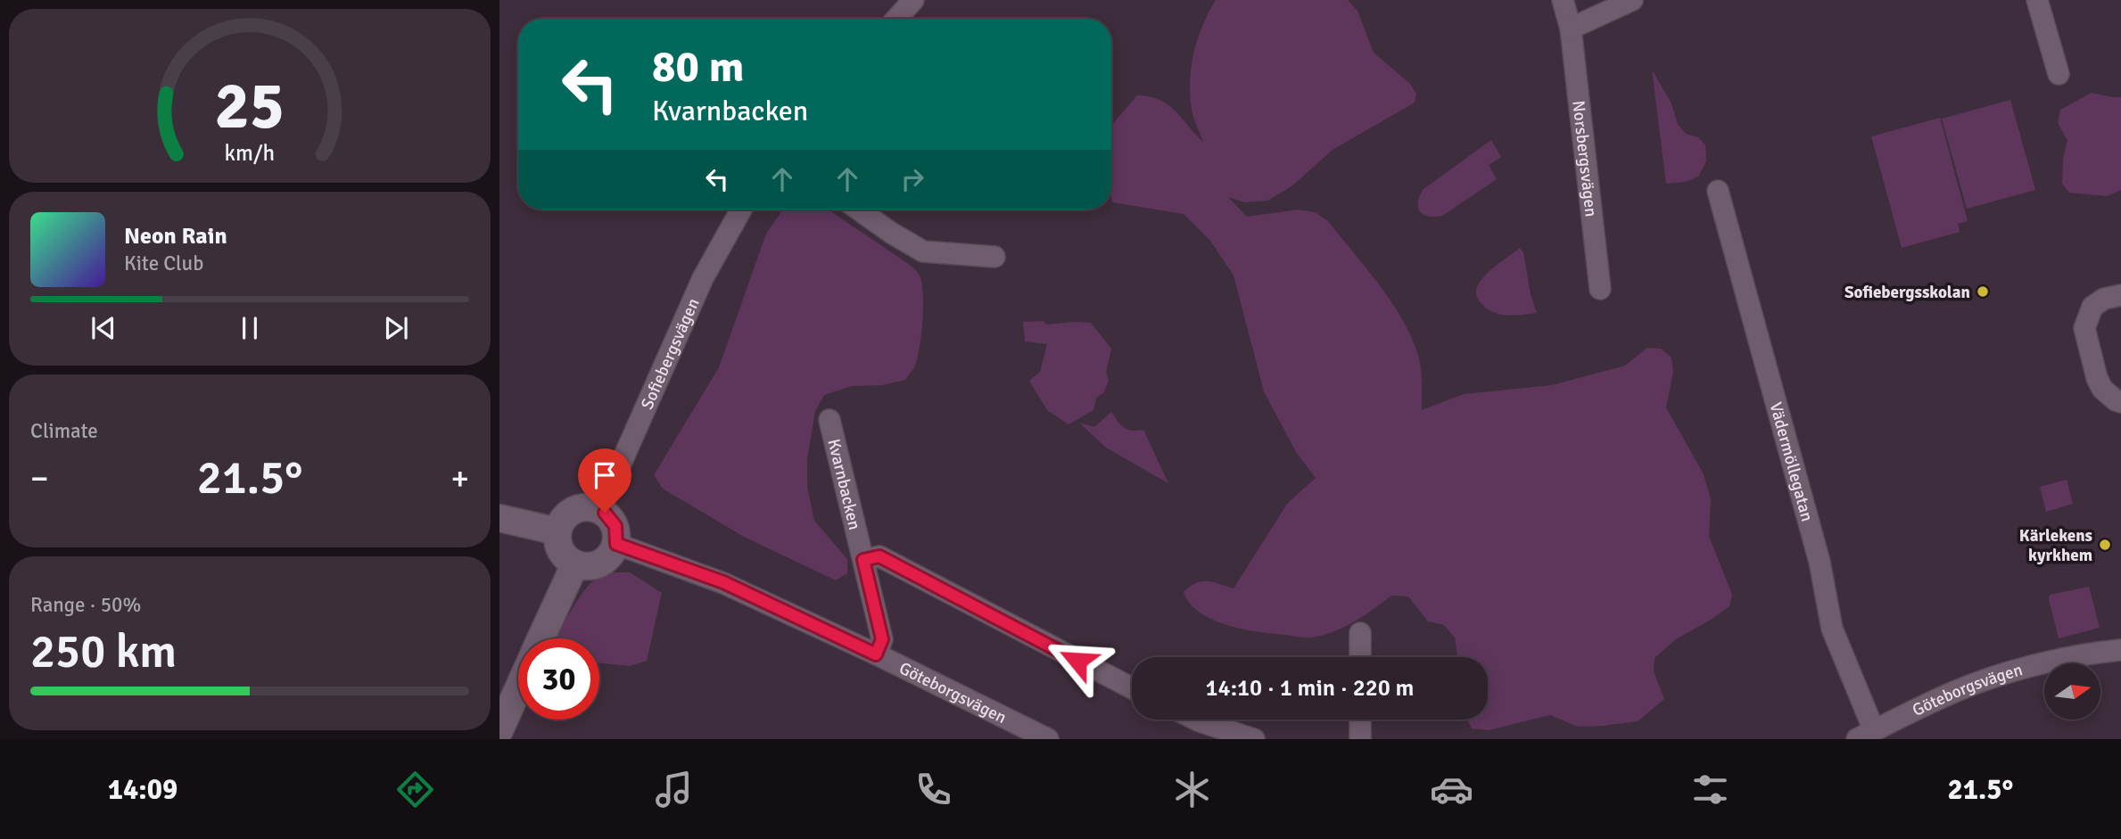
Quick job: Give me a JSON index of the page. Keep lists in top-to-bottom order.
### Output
{
  "streets": {
    "street": [
      "Norsbergsvägen",
      "Sofiebergsvägen",
      "Vädermöllegatan",
      "Kvarnbacken",
      "Göteborgsvägen"
    ]
  },
  "crossings": [
    ["Sofiebergsvägen", "Göteborgsvägen"],
    ["Vädermöllegatan", "Göteborgsvägen"],
    ["Kvarnbacken", "Göteborgsvägen"]
  ],
  "places": ["Sofiebergsskolan", "Kärlekens kyrkhem"],
  "north": "right",
  "page": {
    "turn": ["80 m", "Kvarnbacken"],
    "song": ["Neon Rain", "Kite Club"],
    "tile": [
      "Climate",
      ["Range · 50%", "250 km"]
    ],
    "heat": ["−", "21.5°", "+"],
    "limit": "30",
    "trip": "14:10 · 1 min · 220 m",
    "tabs": ["14:09", "21.5°"],
    "gauge": ["25", "km/h"]
  }
}
